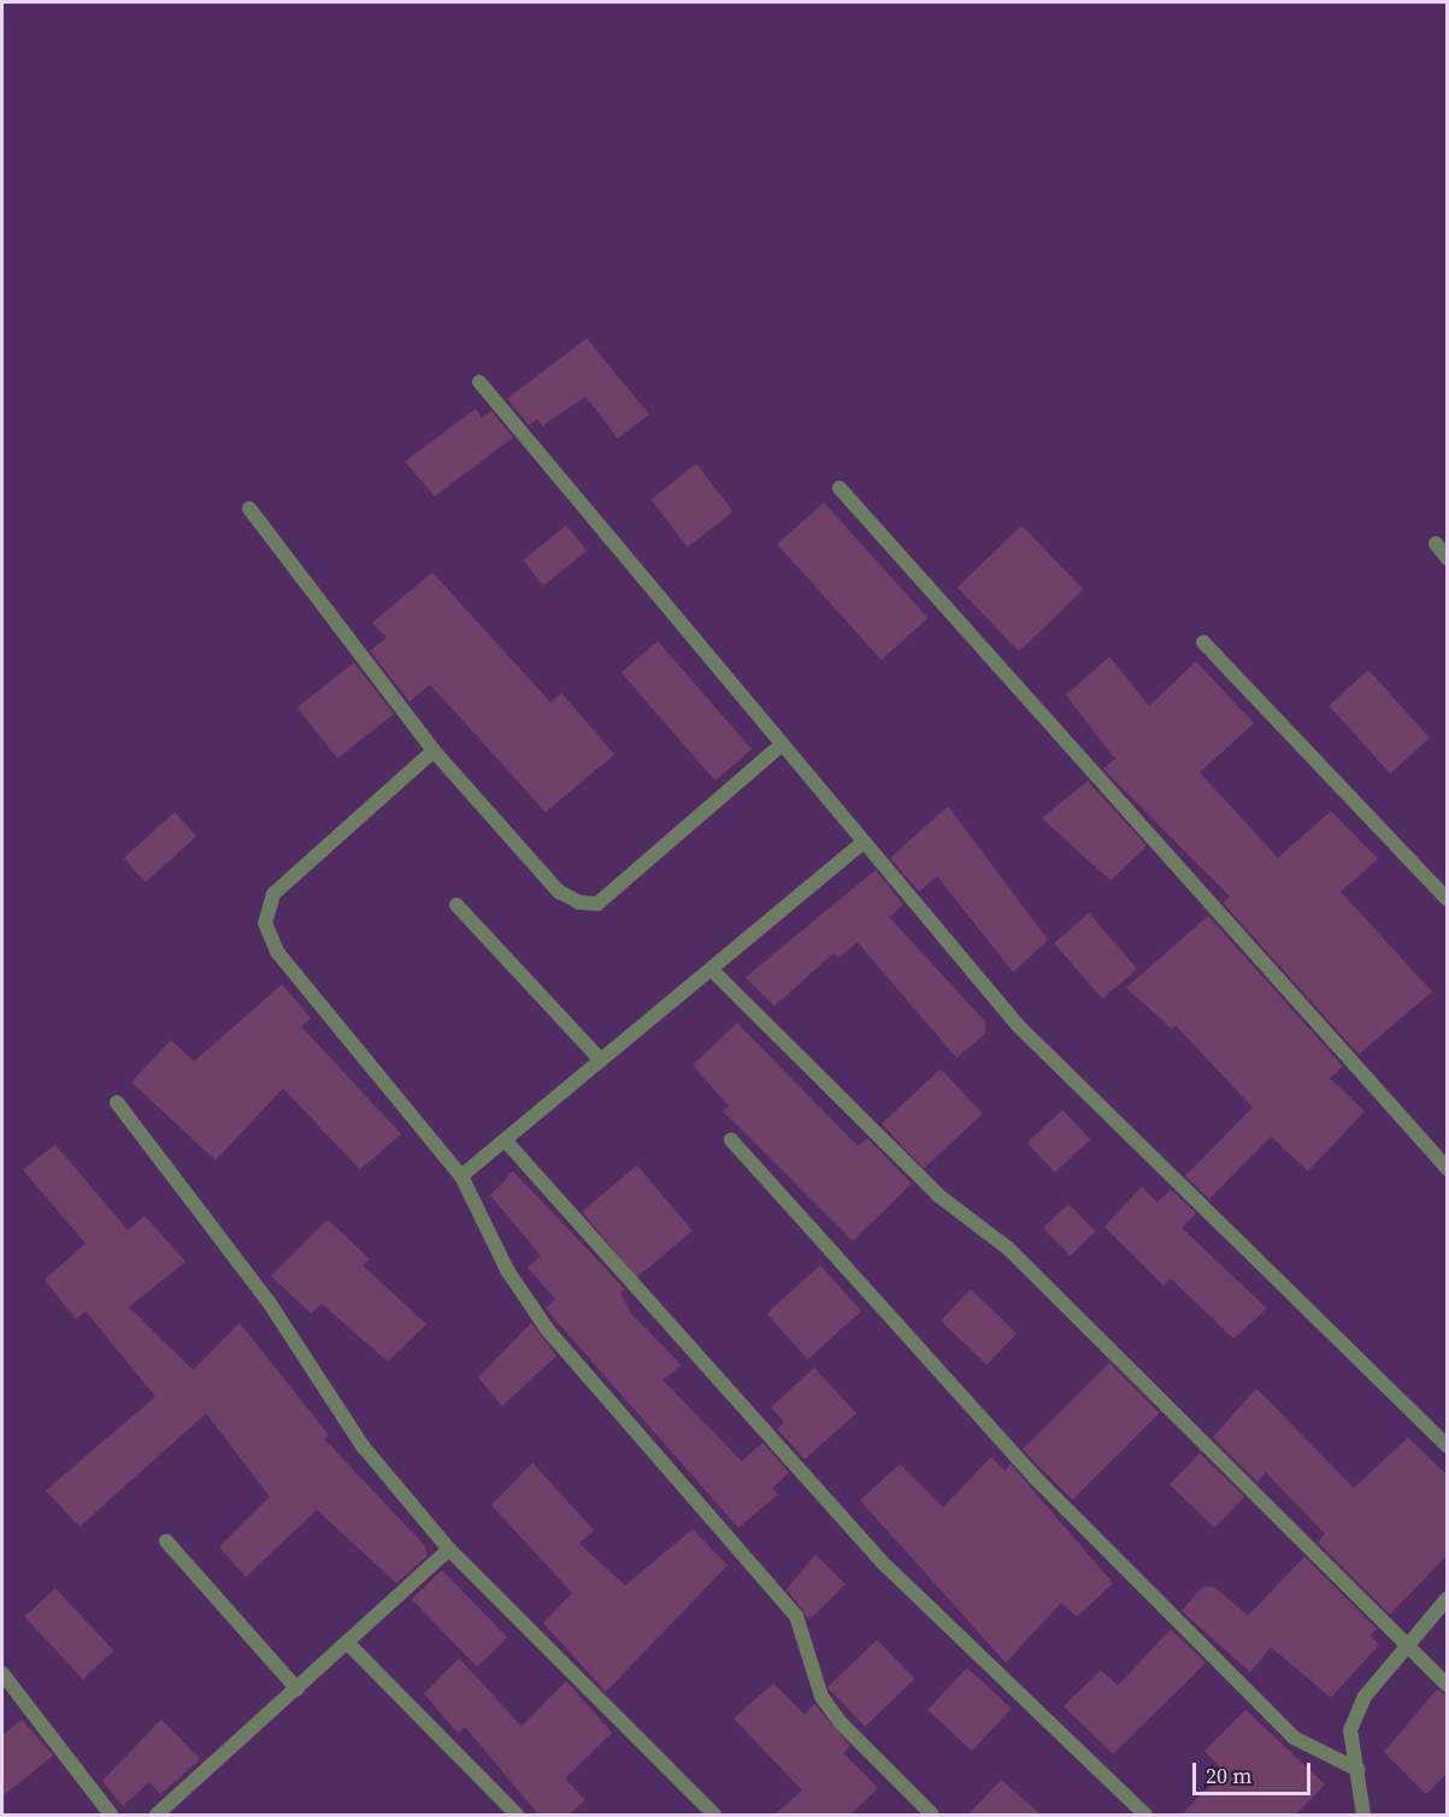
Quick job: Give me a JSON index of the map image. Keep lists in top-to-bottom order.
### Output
{
  "scale_bar": "20 m"
}
